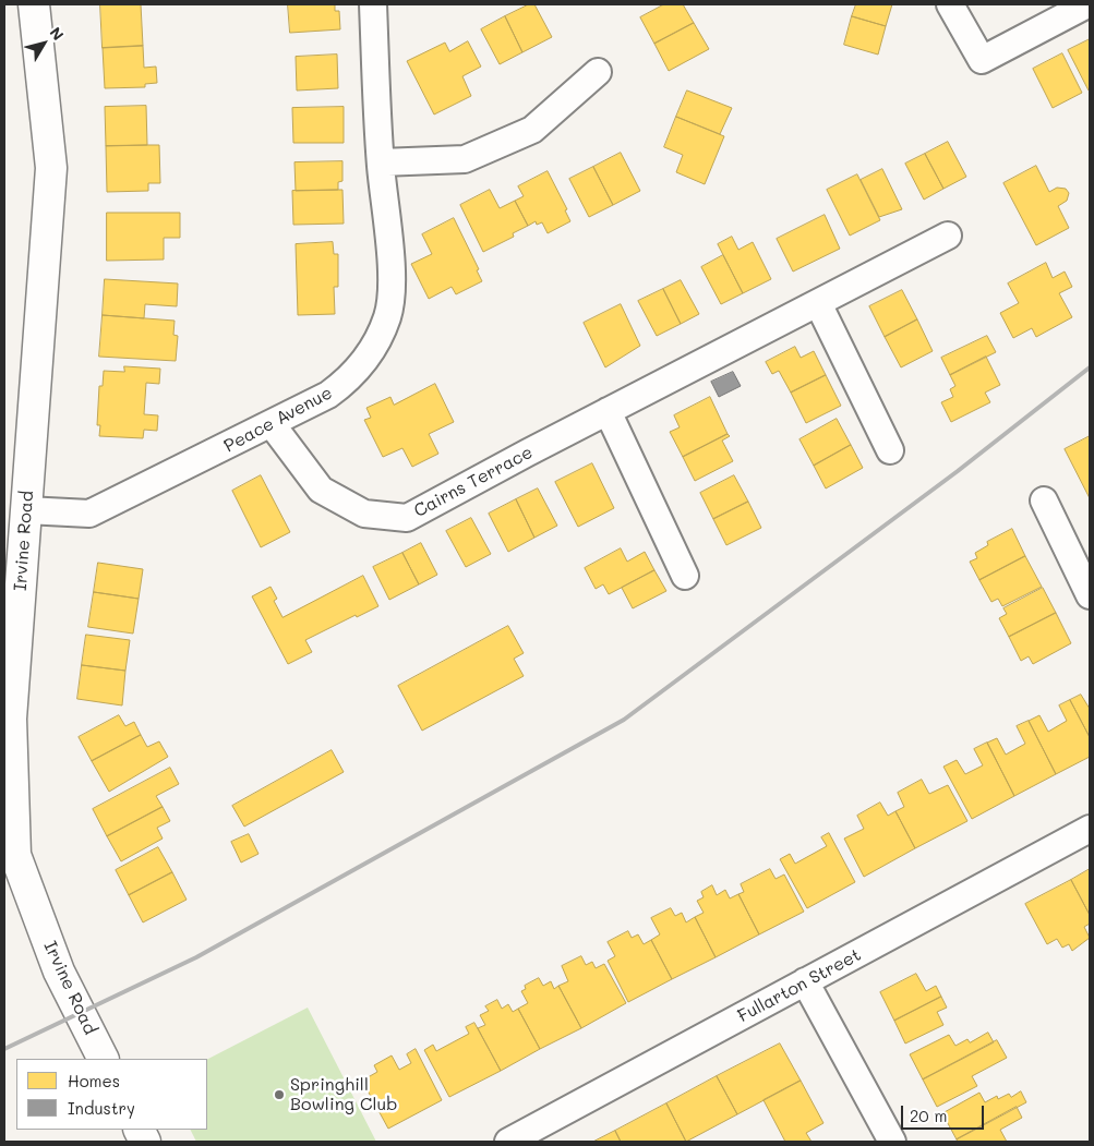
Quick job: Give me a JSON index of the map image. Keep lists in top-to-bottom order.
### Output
{
  "streets": {
    "main road": ["Irvine Road"],
    "street": ["Peace Avenue", "Cairns Terrace", "Fullarton Street"]
  },
  "crossings": [
    ["Peace Avenue", "Cairns Terrace"],
    ["Peace Avenue", "Irvine Road"]
  ],
  "places": ["Springhill Bowling Club"],
  "legend": ["Homes", "Industry"],
  "scale_bar": "20 m",
  "north": "top right"
}
